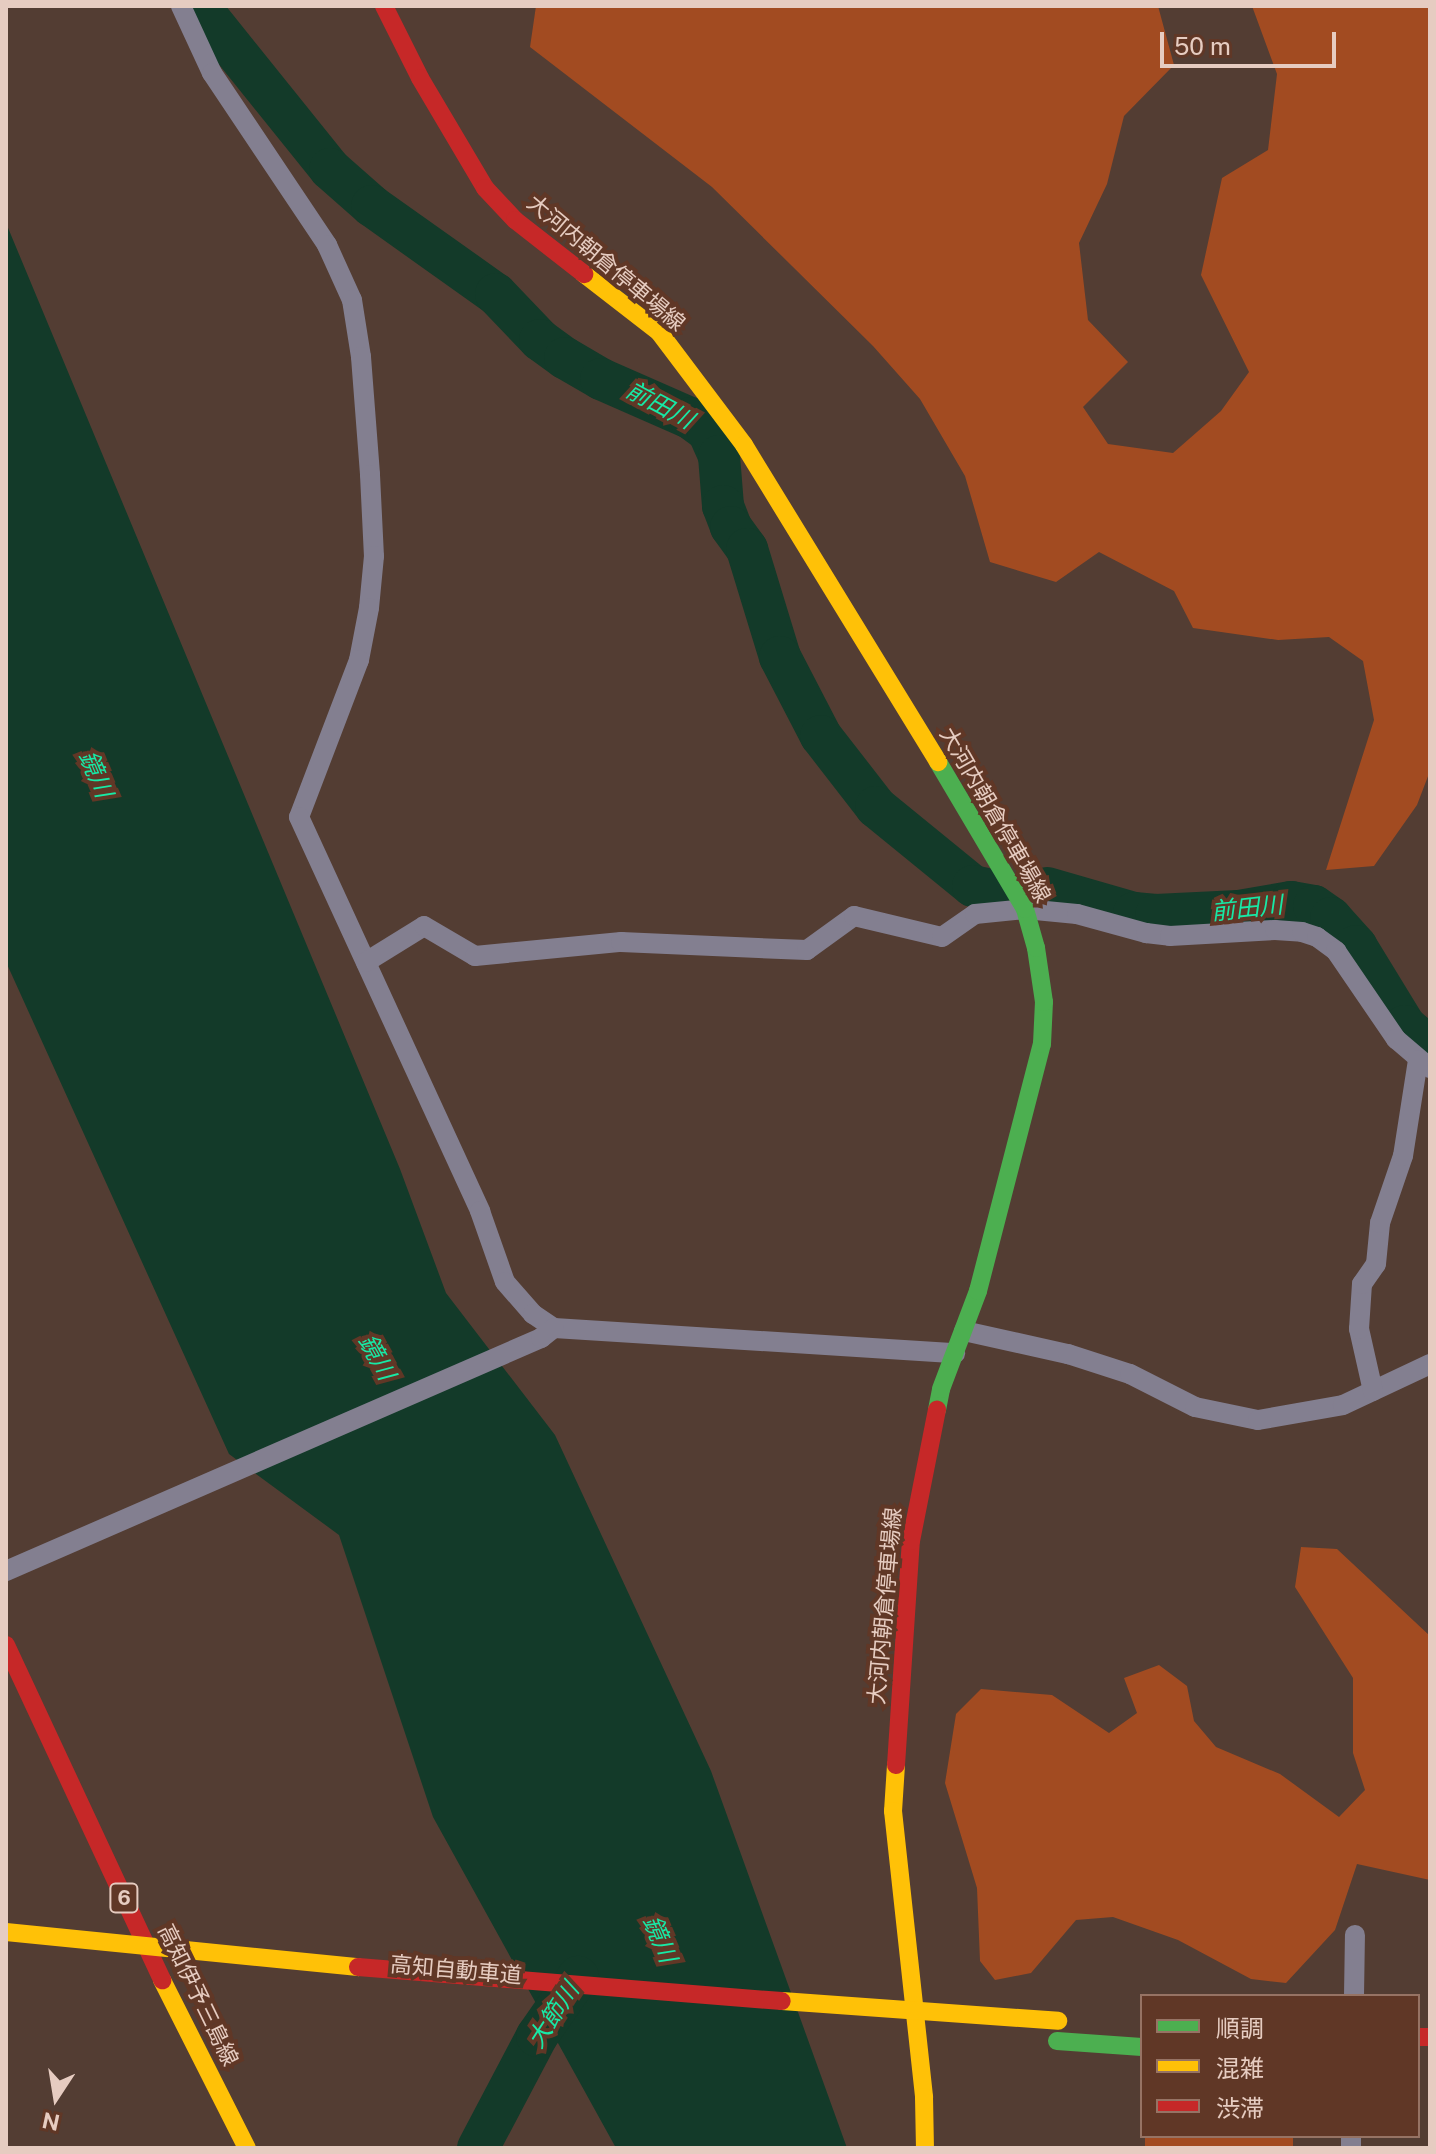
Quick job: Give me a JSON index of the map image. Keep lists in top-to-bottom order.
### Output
{
  "streets": {
    "main road": [
      "大河内朝倉停車場線",
      "6",
      "高知自動車道",
      "高知伊予三島線"
    ]
  },
  "water": ["前田川", "鏡川", "大節川"],
  "legend": ["順調", "混雑", "渋滞"],
  "scale_bar": "50 m",
  "north": "bottom"
}
